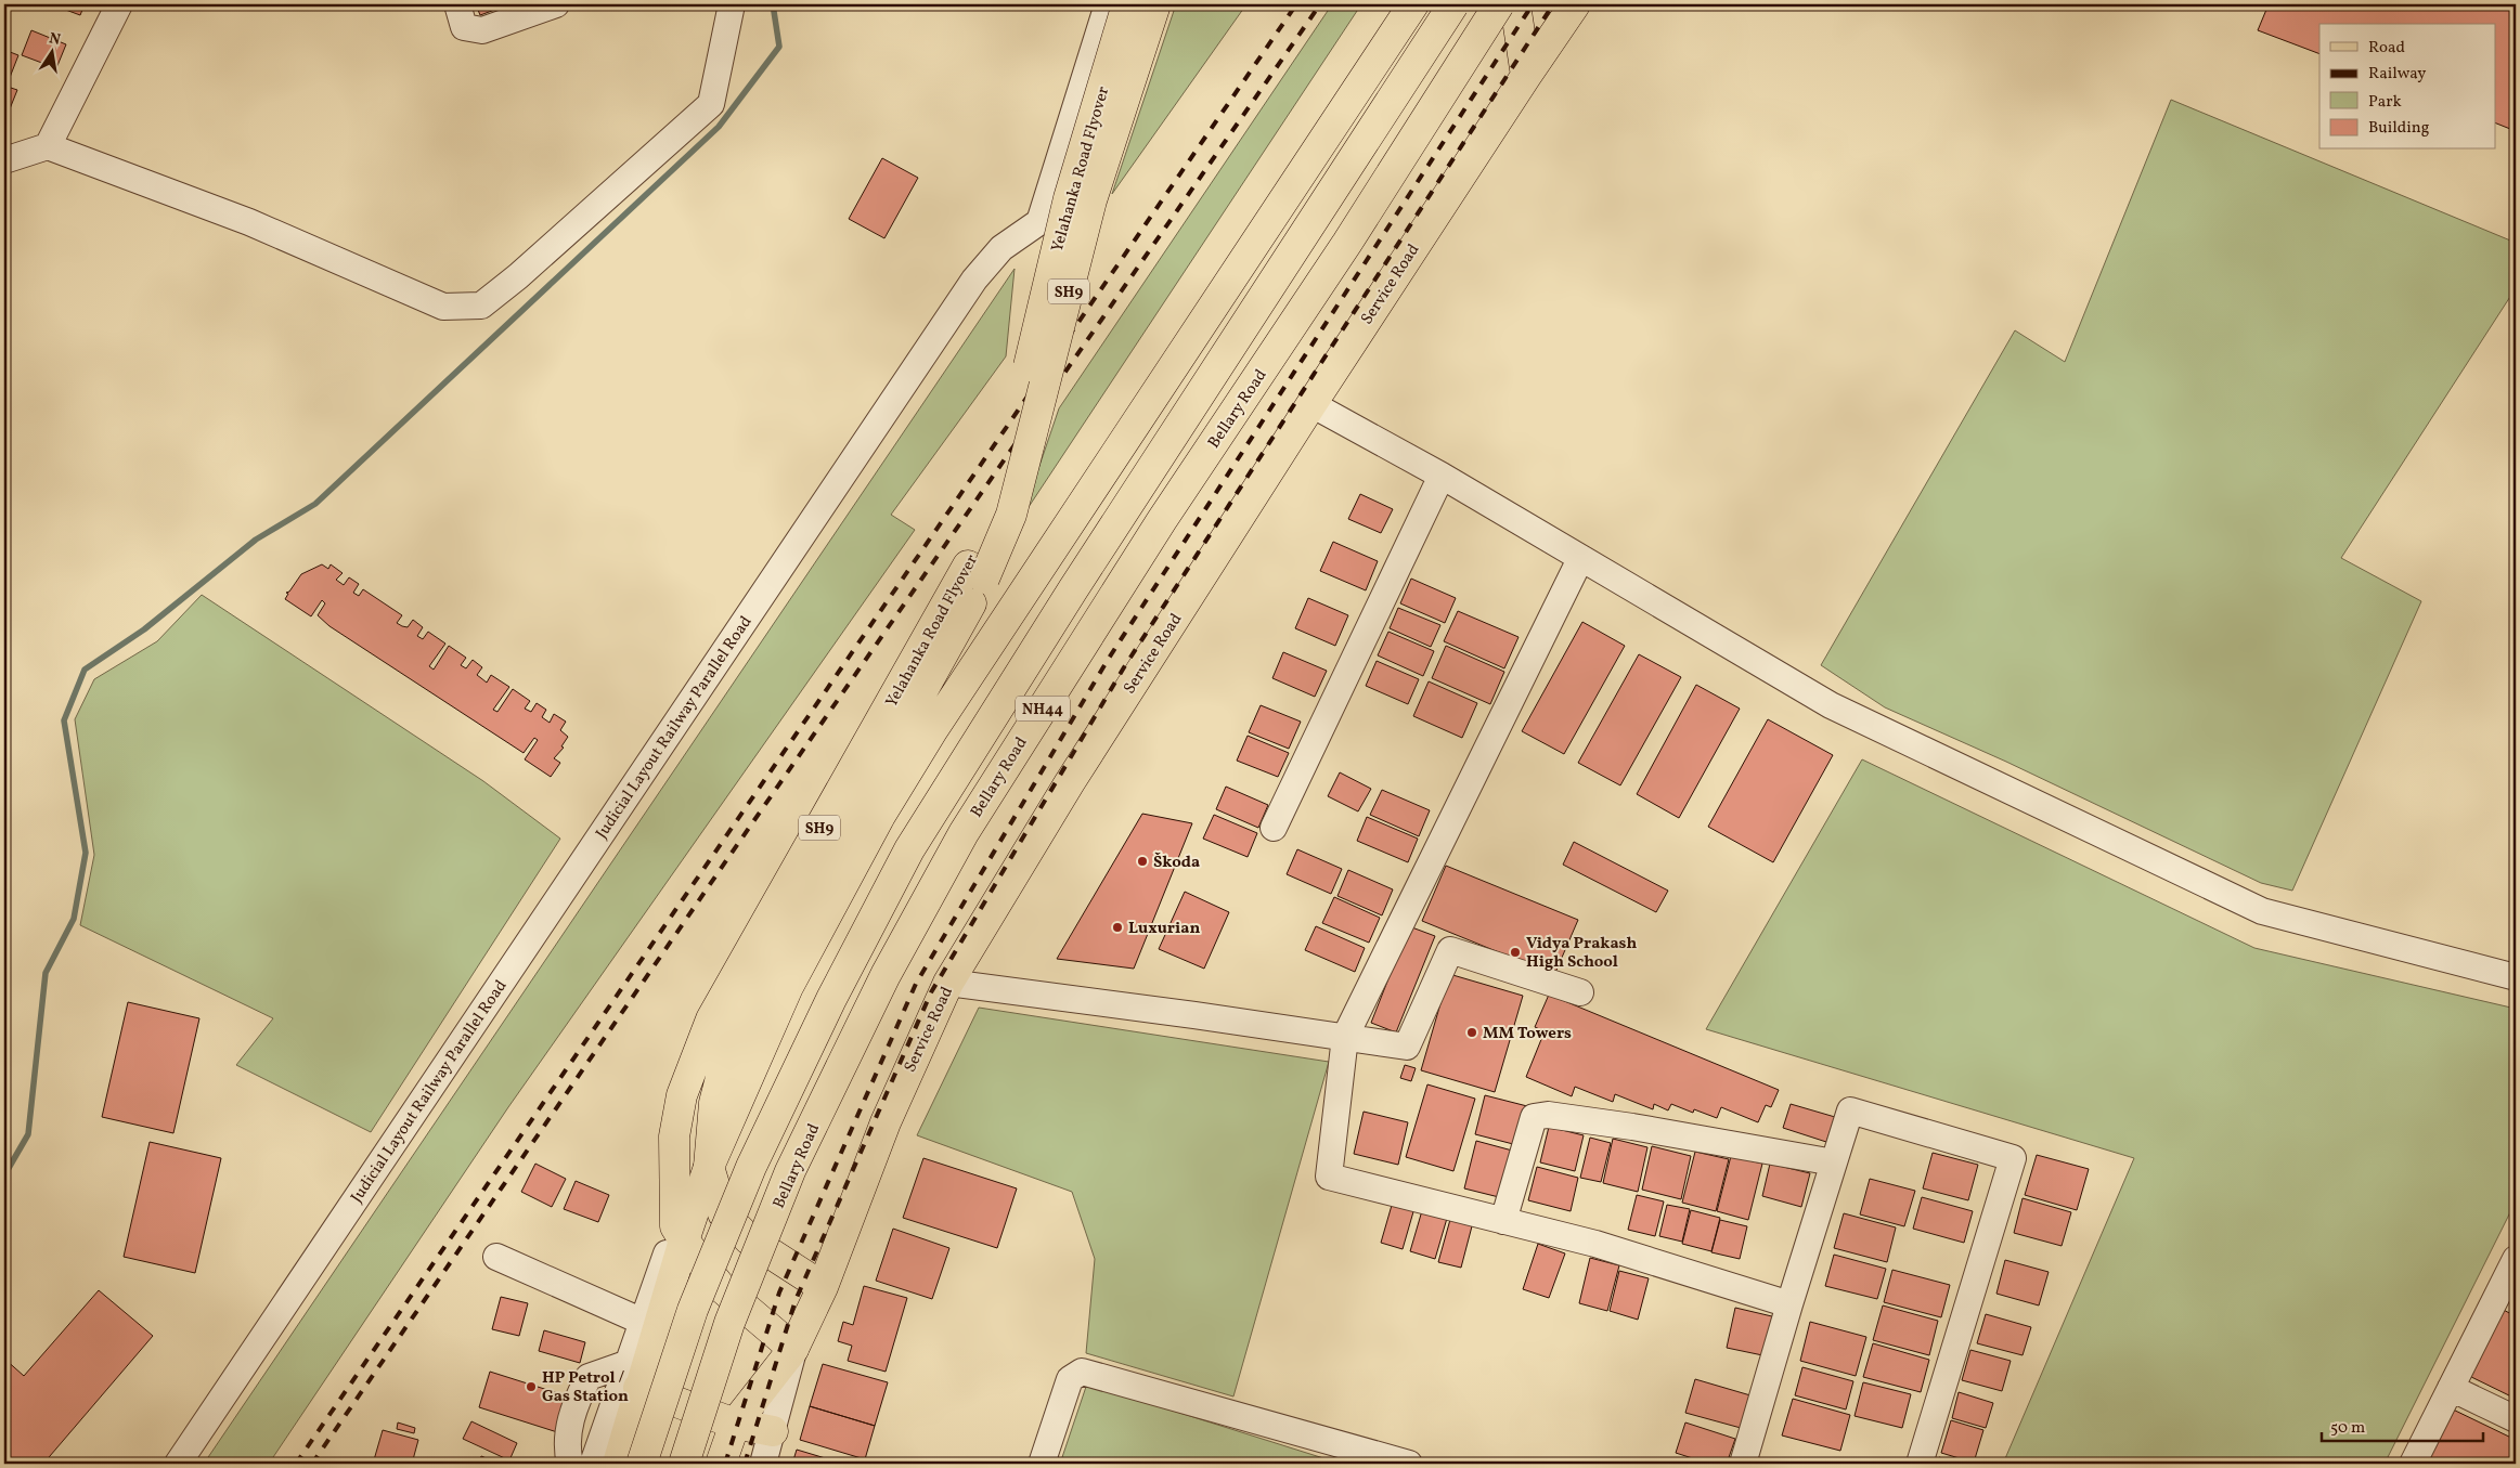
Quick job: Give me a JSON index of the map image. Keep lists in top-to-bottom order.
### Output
{
  "streets": {
    "main road": [
      "Yelahanka Road Flyover",
      "Service Road",
      "SH9",
      "Bellary Road",
      "NH44"
    ],
    "street": ["Judicial Layout Railway Parallel Road"]
  },
  "crossings": [
    ["Yelahanka Road Flyover", "SH9"],
    ["Service Road", "SH9"]
  ],
  "places": [
    "Škoda",
    "Luxurian",
    "Vidya Prakash High School",
    "MM Towers",
    "HP Petrol / Gas Station"
  ],
  "legend": [
    "Road",
    "Railway",
    "Park",
    "Building"
  ],
  "scale_bar": "50 m",
  "north": "top"
}
